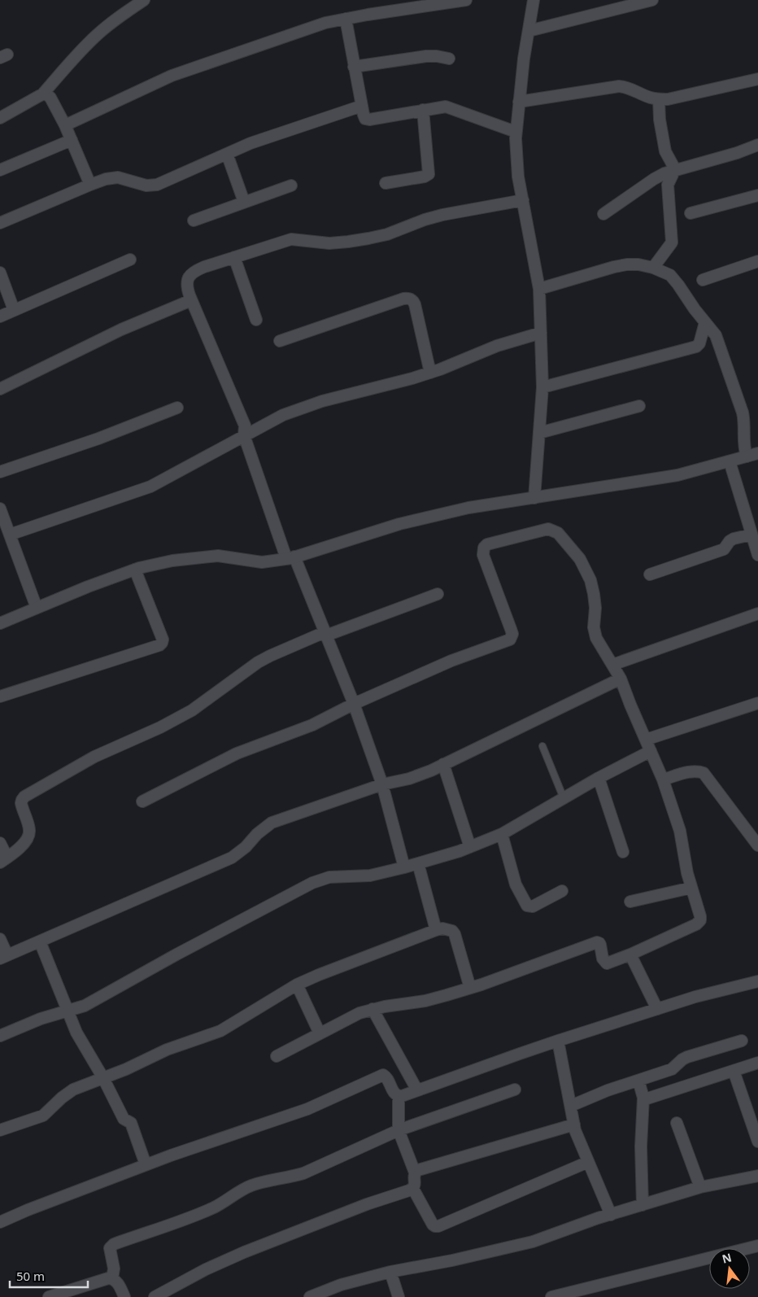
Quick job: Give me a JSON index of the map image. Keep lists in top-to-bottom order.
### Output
{
  "scale_bar": "50 m",
  "north": "top"
}
